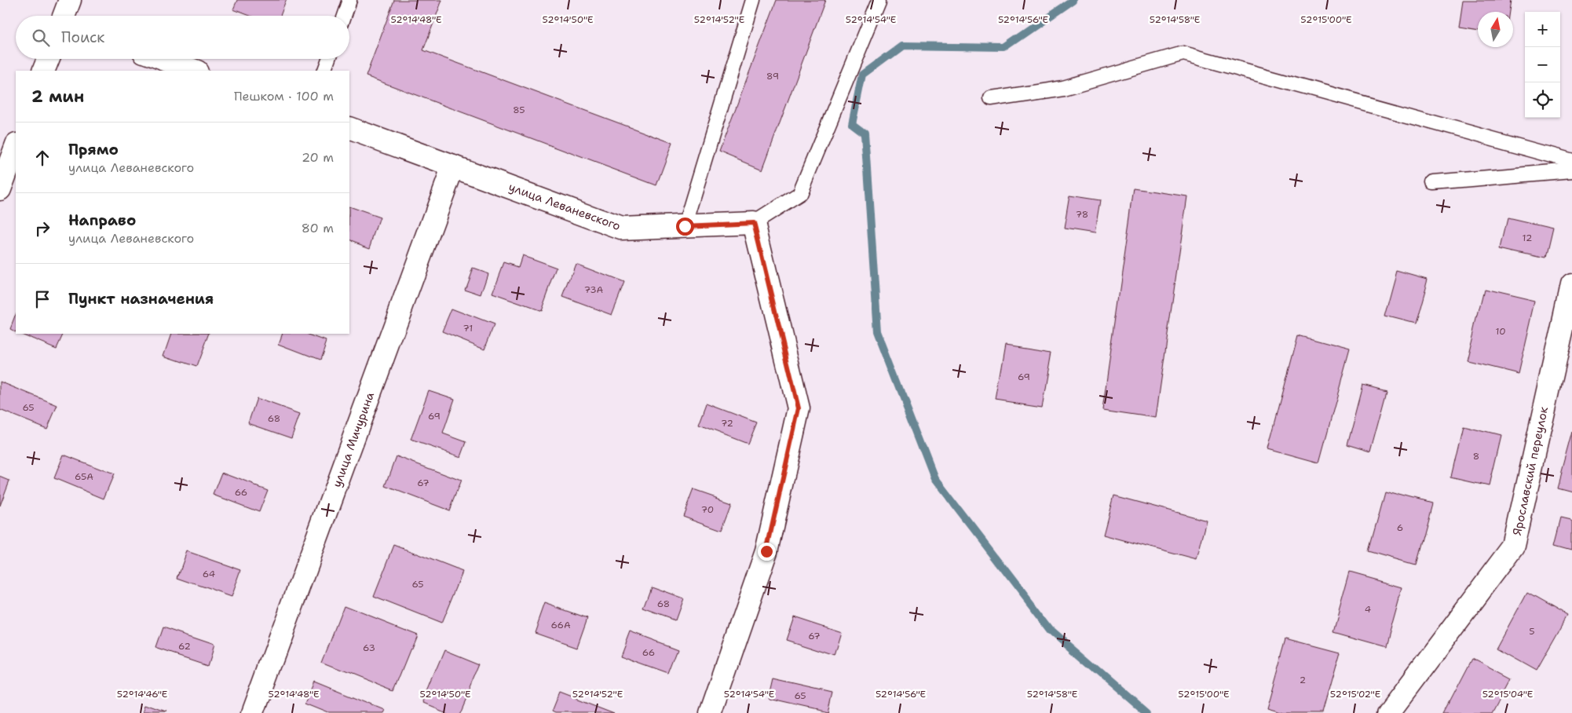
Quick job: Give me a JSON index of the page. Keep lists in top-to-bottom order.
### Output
{
  "streets": {
    "street": ["улица Леваневского", "улица Мичурина", "Ярославский переулок"]
  },
  "crossings": [
    ["улица Леваневского", "улица Мичурина"]
  ],
  "house_numbers": [
    "89",
    "85",
    "78",
    "12",
    "73А",
    "71",
    "10",
    "69",
    "65",
    "69",
    "68",
    "72",
    "8",
    "65А",
    "67",
    "66",
    "70",
    "6",
    "64",
    "65",
    "68",
    "4",
    "66А",
    "5",
    "67",
    "62",
    "63",
    "66",
    "2",
    "65"
  ],
  "north": "top",
  "page": {
    "map_buttons": ["+", "−"],
    "search": "Поиск",
    "heading": ["2 мин", "Пешком · 100 m"],
    "list": [
      ["Прямо", "улица Леваневского", "20 m"],
      ["Направо", "улица Леваневского", "80 m"],
      "Пункт назначения"
    ]
  },
  "coordinates": [
    "52°14'48\"E",
    "52°14'50\"E",
    "52°14'52\"E",
    "52°14'54\"E",
    "52°14'56\"E",
    "52°14'58\"E",
    "52°15'00\"E",
    "52°14'46\"E",
    "52°15'02\"E",
    "52°15'04\"E"
  ]
}
